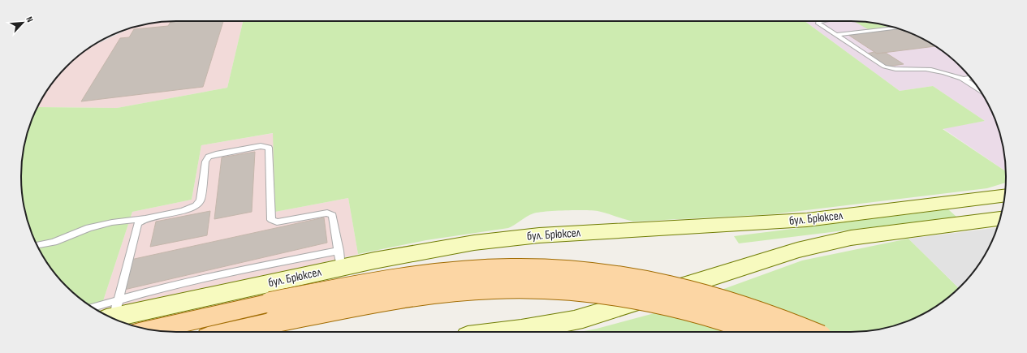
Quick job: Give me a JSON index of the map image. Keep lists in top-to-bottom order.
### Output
{
  "streets": {
    "main road": ["бул. Брюксел"]
  },
  "north": "top right"
}
